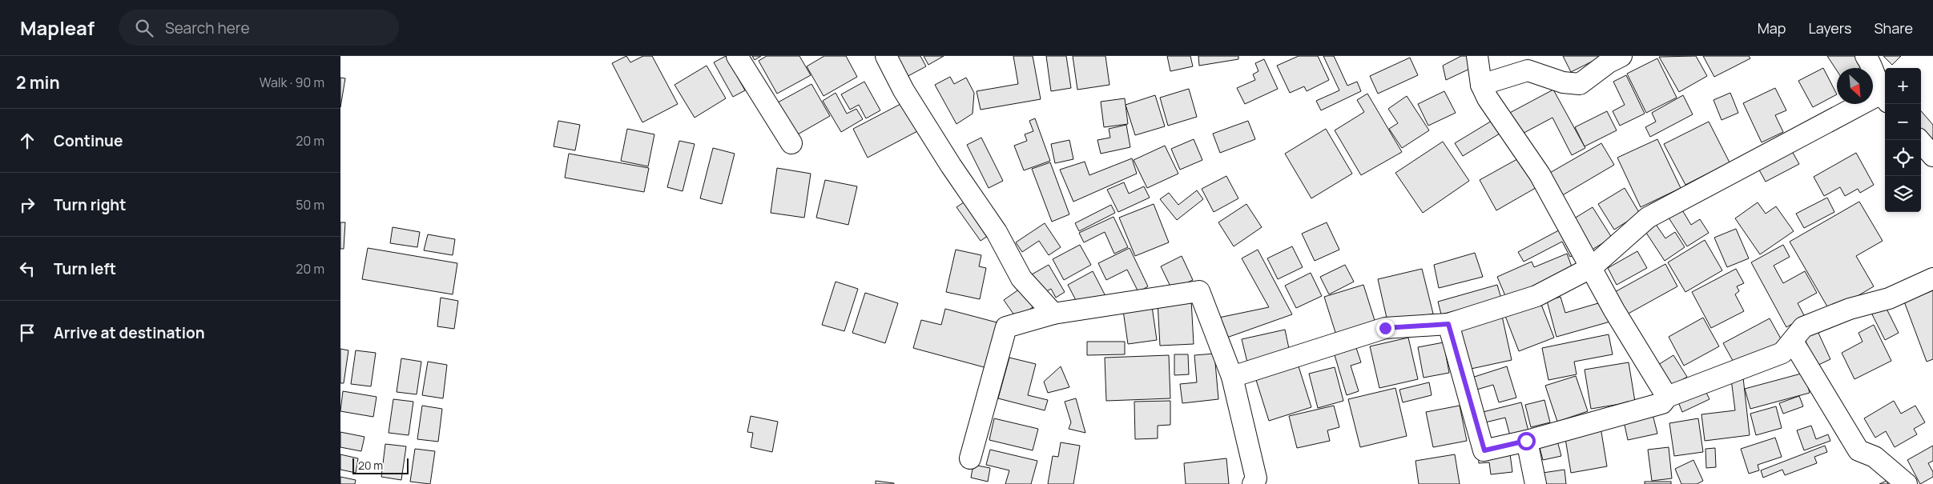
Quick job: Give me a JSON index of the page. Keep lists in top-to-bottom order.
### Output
{
  "scale_bar": "20 m",
  "north": "bottom right",
  "page": {
    "header": "Mapleaf",
    "search": "Search here",
    "nav": ["Map", "Layers", "Share"],
    "heading": ["2 min", "Walk · 90 m"],
    "map_buttons": ["+", "−"],
    "list": [
      ["Continue", "20 m"],
      ["Turn right", "50 m"],
      ["Turn left", "20 m"],
      "Arrive at destination"
    ],
    "scale": "20 m"
  }
}
